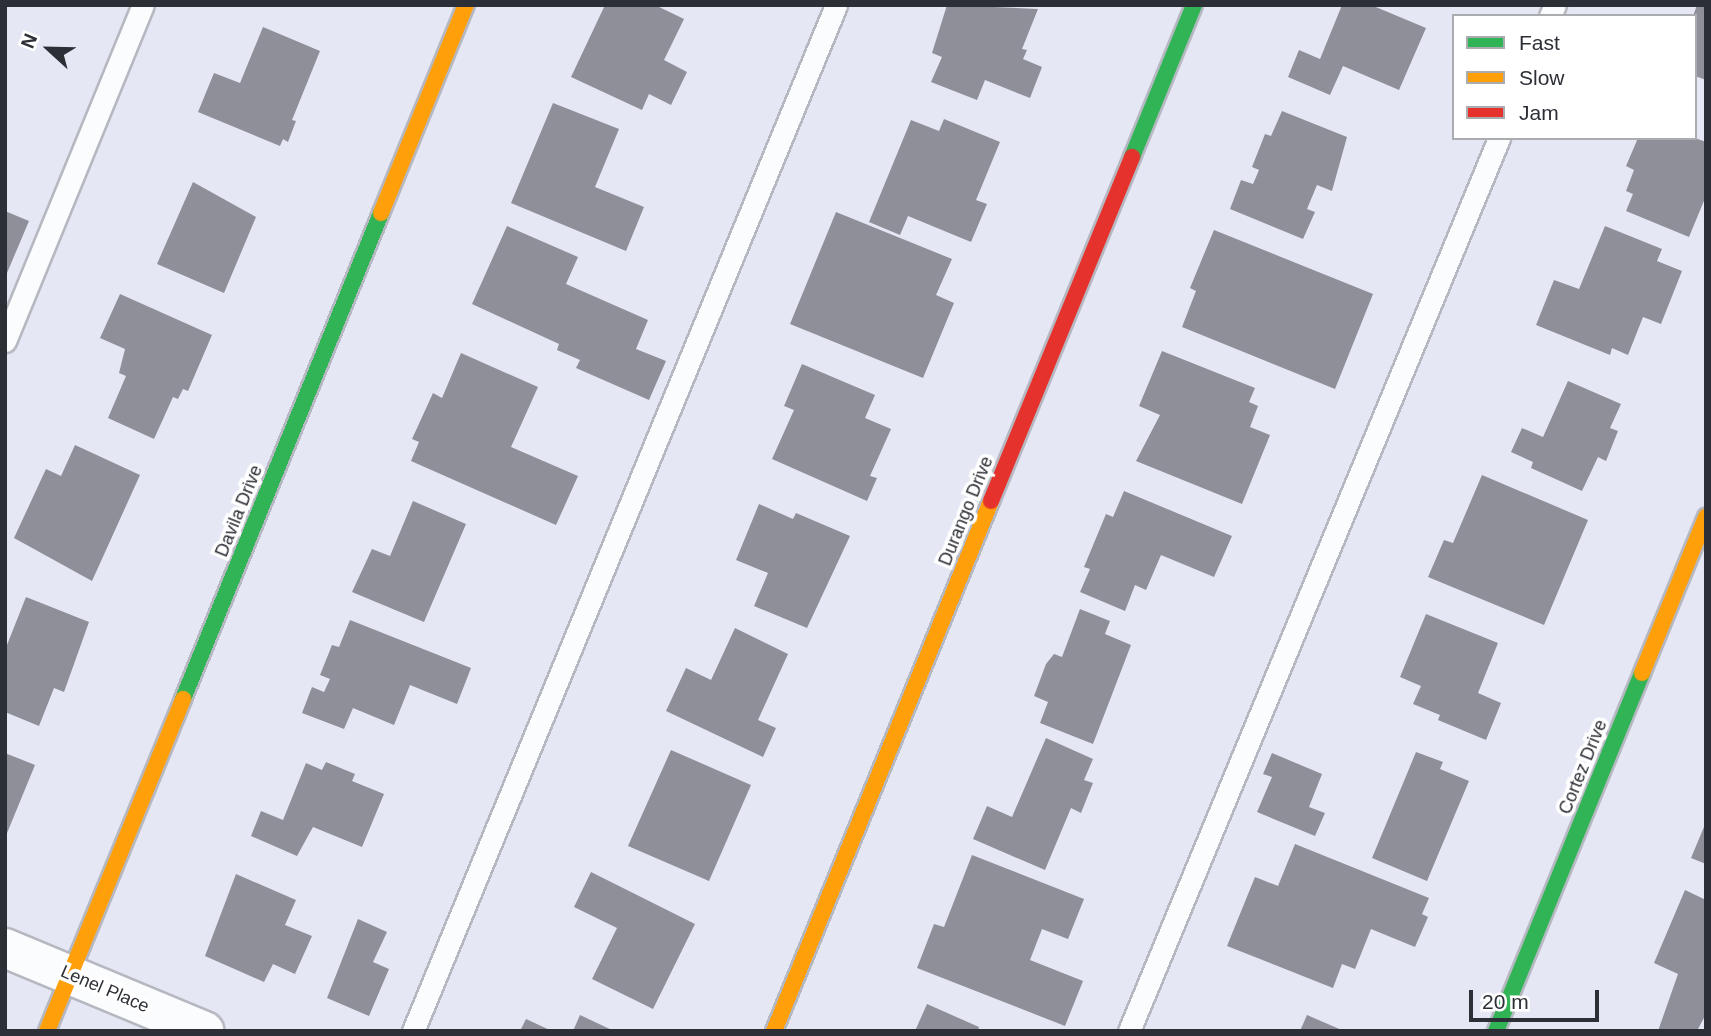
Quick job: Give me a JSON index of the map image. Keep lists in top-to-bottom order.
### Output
{
  "streets": {
    "street": [
      "Davila Drive",
      "Durango Drive",
      "Cortez Drive",
      "Lenel Place"
    ]
  },
  "crossings": [
    ["Davila Drive", "Lenel Place"]
  ],
  "legend": ["Fast", "Slow", "Jam"],
  "scale_bar": "20 m",
  "north": "left"
}
